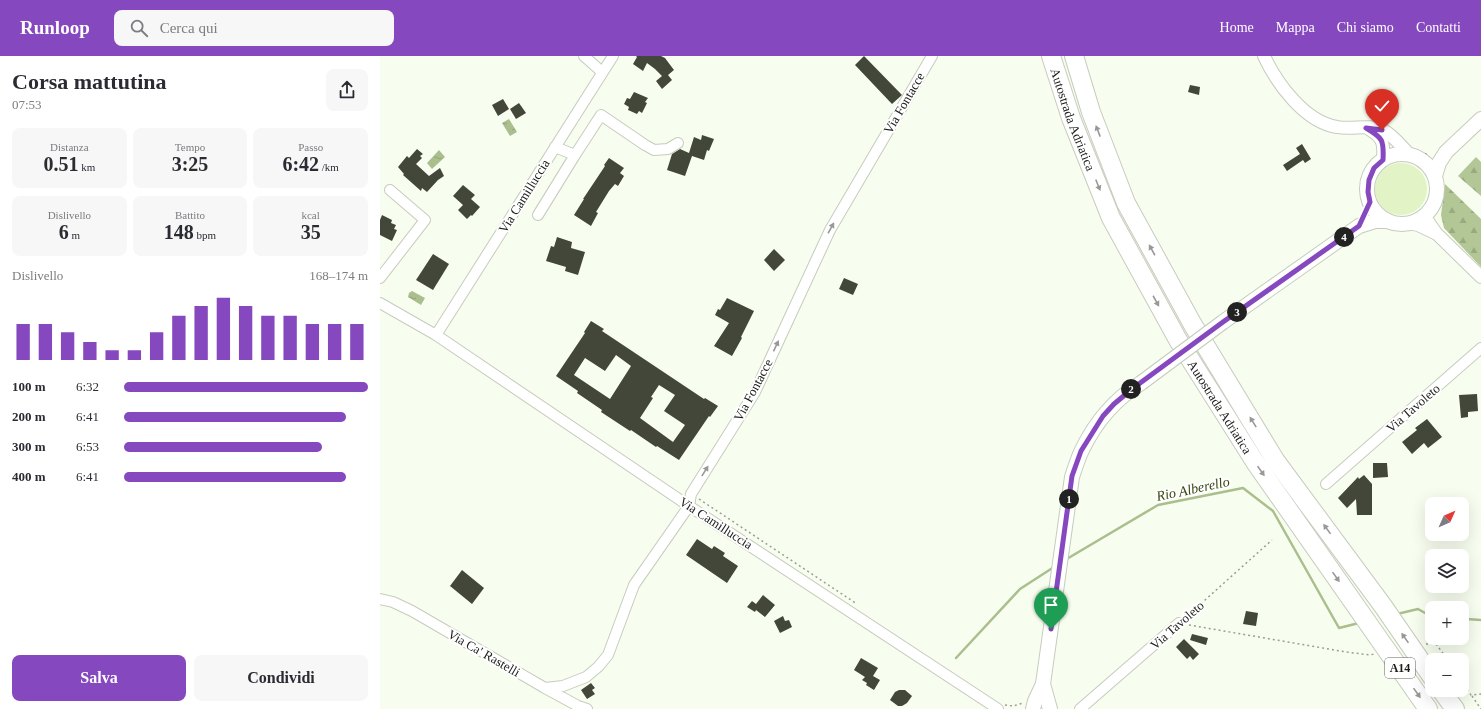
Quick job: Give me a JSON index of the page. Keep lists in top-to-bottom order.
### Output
{
  "streets": {
    "highway": ["Autostrada Adriatica", "A14"],
    "street": [
      "Via Fontacce",
      "Via Camilluccia",
      "Via Tavoleto",
      "Via Ca' Rastelli"
    ]
  },
  "crossings": [
    ["Via Fontacce", "Via Camilluccia"],
    ["Via Fontacce", "Via Ca' Rastelli"]
  ],
  "one_way": ["Via Fontacce"],
  "water": ["Rio Alberello"],
  "north": "top right",
  "page": {
    "header": "Runloop",
    "search": "Cerca qui",
    "nav": [
      "Home",
      "Mappa",
      "Chi siamo",
      "Contatti"
    ],
    "heading": ["Corsa mattutina", "07:53"],
    "stats": [
      ["Distanza", "0.51 km"],
      ["Tempo", "3:25"],
      ["Passo", "6:42 /km"],
      ["Dislivello", "6 m"],
      ["Battito", "148 bpm"],
      ["kcal", "35"]
    ],
    "pins": [
      "4",
      "3",
      "2",
      "1"
    ],
    "chart": ["Dislivello", "168–174 m"],
    "list": [
      {
        "name": "100 m",
        "note": "6:32"
      },
      {
        "name": "200 m",
        "note": "6:41"
      },
      {
        "name": "300 m",
        "note": "6:53"
      },
      {
        "name": "400 m",
        "note": "6:41"
      }
    ],
    "map_buttons": ["+", "−"],
    "buttons": ["Salva", "Condividi"]
  }
}
